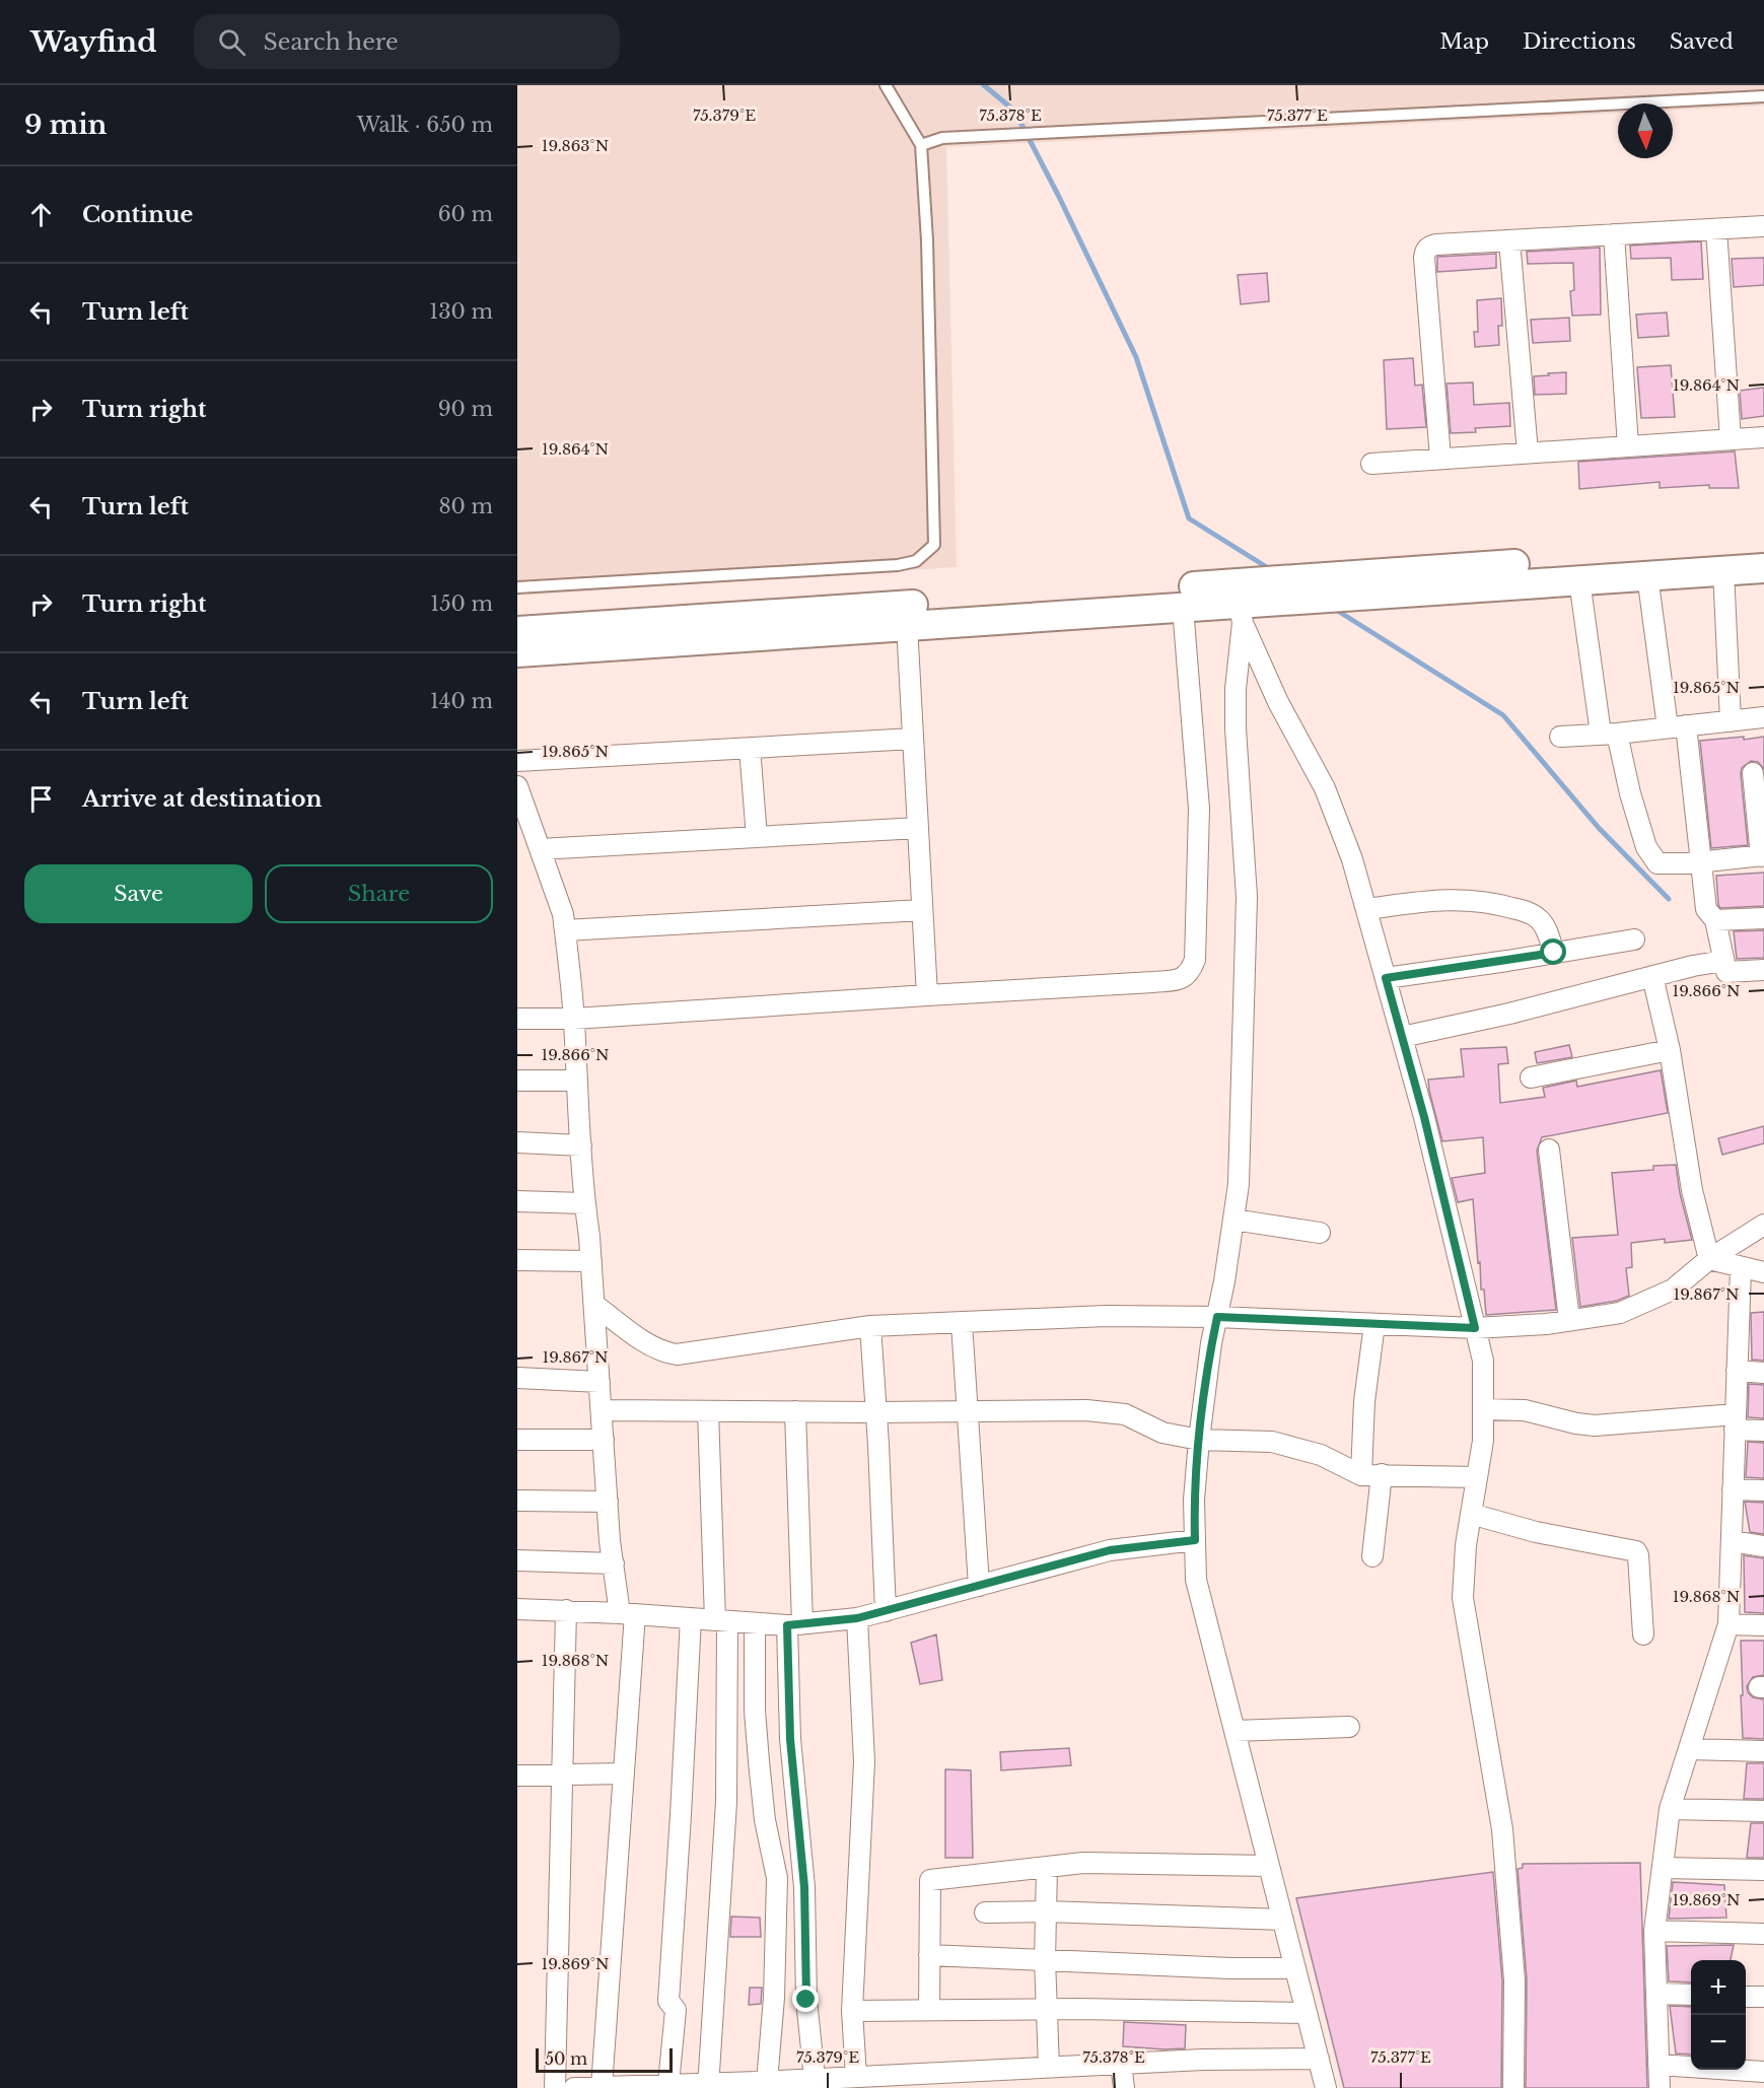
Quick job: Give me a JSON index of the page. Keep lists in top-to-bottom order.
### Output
{
  "scale_bar": "50 m",
  "north": "bottom",
  "page": {
    "header": "Wayfind",
    "search": "Search here",
    "nav": ["Map", "Directions", "Saved"],
    "heading": ["9 min", "Walk · 650 m"],
    "list": [
      ["Continue", "60 m"],
      ["Turn left", "130 m"],
      ["Turn right", "90 m"],
      ["Turn left", "80 m"],
      ["Turn right", "150 m"],
      ["Turn left", "140 m"],
      "Arrive at destination"
    ],
    "buttons": ["Save", "Share"],
    "map_buttons": ["+", "−"],
    "scale": "50 m"
  },
  "coordinates": [
    "75.379°E",
    "75.378°E",
    "75.377°E",
    "19.863°N",
    "19.864°N",
    "19.865°N",
    "19.866°N",
    "19.867°N",
    "19.868°N",
    "19.869°N"
  ]
}
